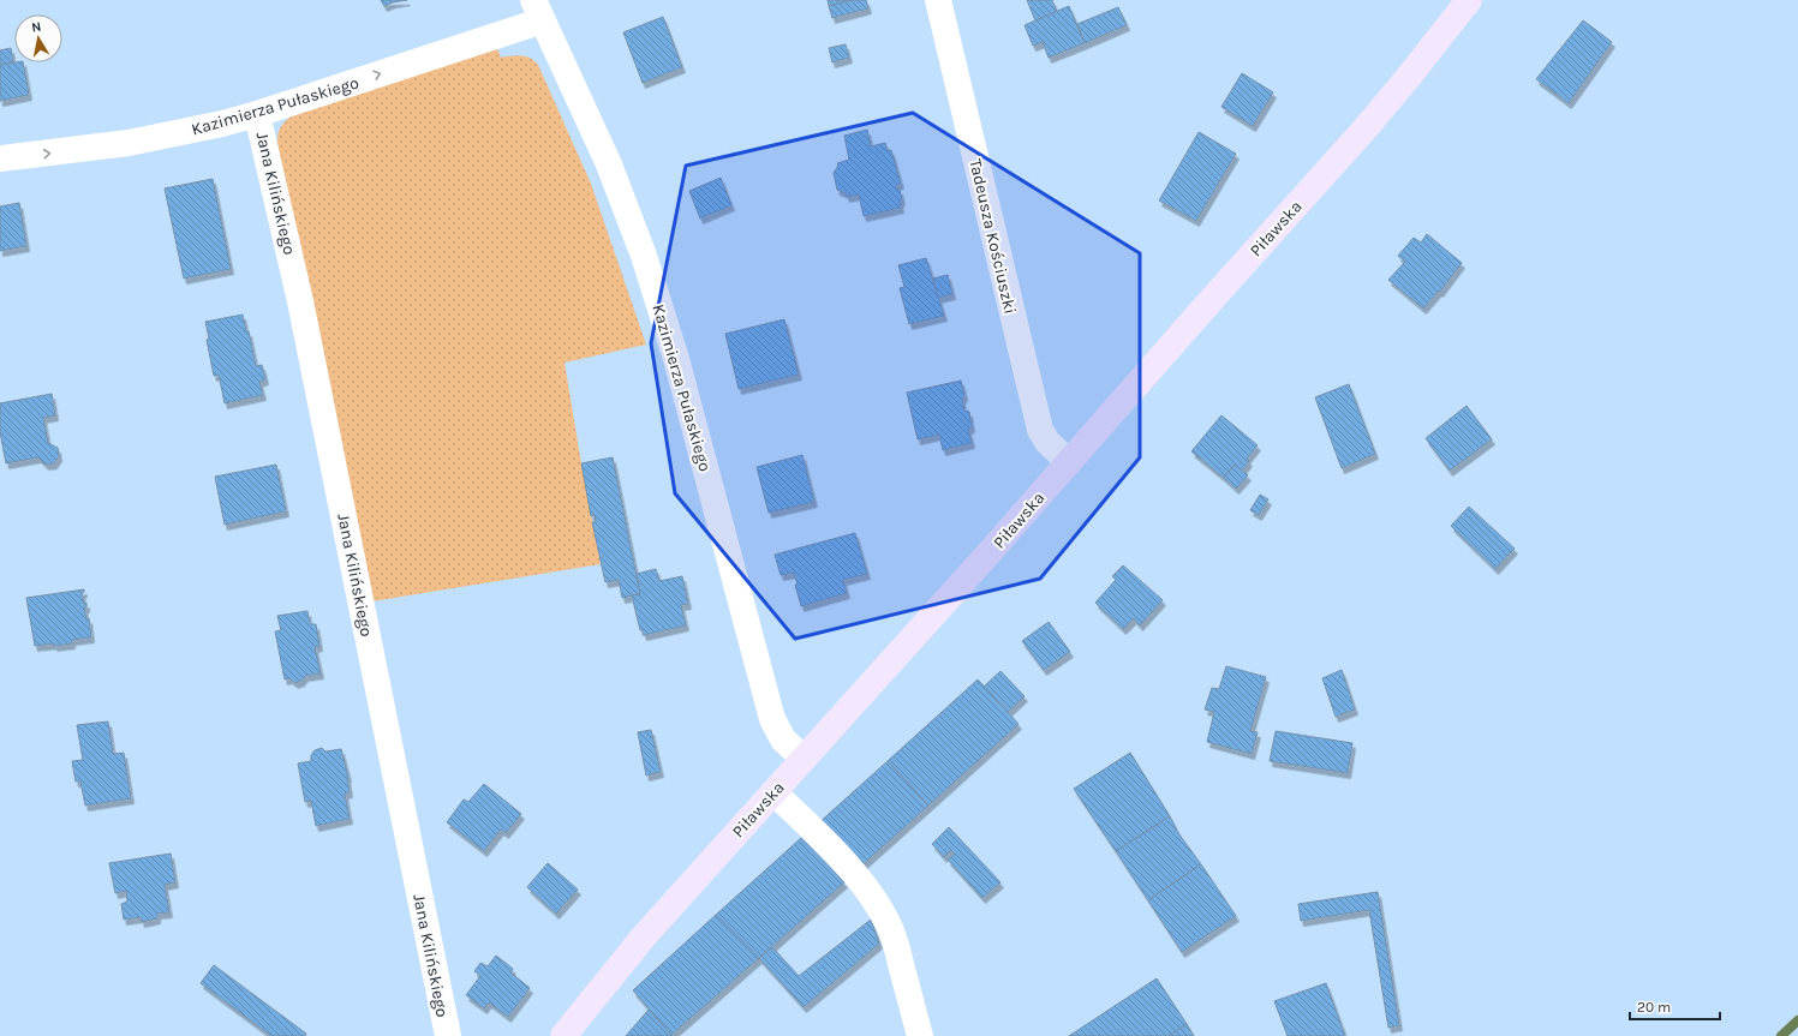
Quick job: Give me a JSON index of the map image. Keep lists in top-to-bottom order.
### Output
{
  "streets": {
    "street": [
      "Kazimierza Pułaskiego",
      "Jana Kilińskiego",
      "Piławska",
      "Tadeusza Kościuszki"
    ]
  },
  "crossings": [
    ["Kazimierza Pułaskiego", "Jana Kilińskiego"],
    ["Kazimierza Pułaskiego", "Piławska"],
    ["Piławska", "Tadeusza Kościuszki"]
  ],
  "one_way": ["Kazimierza Pułaskiego"],
  "scale_bar": "20 m",
  "north": "top"
}
